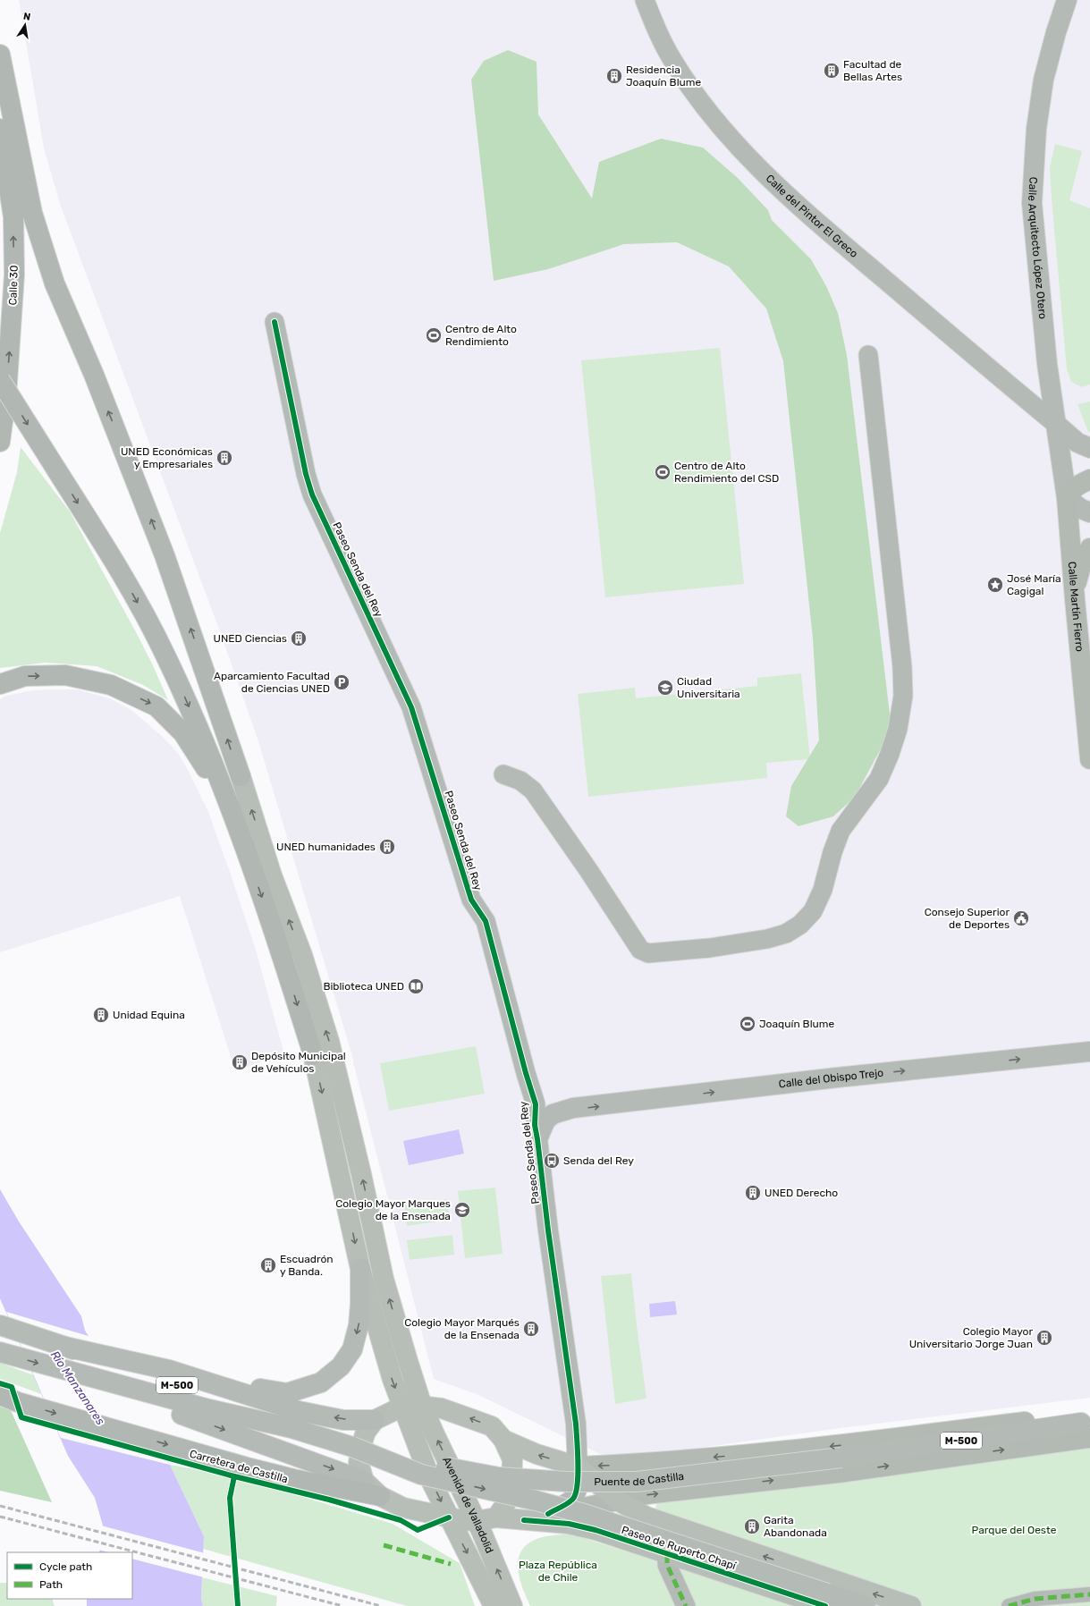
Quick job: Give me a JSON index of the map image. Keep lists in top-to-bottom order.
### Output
{
  "streets": {
    "highway": ["Calle 30"],
    "main road": [
      "Calle Arquitecto López Otero",
      "Paseo Senda del Rey",
      "Calle Martín Fierro",
      "Calle del Obispo Trejo",
      "M-500",
      "Puente de Castilla",
      "Avenida de Valladolid",
      "Paseo de Ruperto Chapí"
    ],
    "street": ["Calle del Pintor El Greco"],
    "cycle path": ["Carretera de Castilla"]
  },
  "crossings": [
    ["Calle del Pintor El Greco", "Calle Arquitecto López Otero"],
    ["Calle Arquitecto López Otero", "Calle Martín Fierro"],
    ["Paseo Senda del Rey", "Calle del Obispo Trejo"],
    ["Paseo Senda del Rey", "Paseo de Ruperto Chapí"],
    ["M-500", "Puente de Castilla"],
    ["M-500", "Avenida de Valladolid"],
    ["M-500", "Paseo de Ruperto Chapí"],
    ["Avenida de Valladolid", "Paseo de Ruperto Chapí"]
  ],
  "one_way": ["Calle del Obispo Trejo"],
  "water": ["Río Manzanares"],
  "parks": ["Parque del Oeste", "Plaza República de Chile"],
  "places": {
    "building": [
      "Facultad de Bellas Artes",
      "Residencia Joaquín Blume",
      "UNED Económicas y Empresariales",
      "UNED Ciencias",
      "UNED humanidades",
      "Unidad Equina",
      "Depósito Municipal de Vehículos",
      "UNED Derecho",
      "Escuadrón y Banda.",
      "Colegio Mayor Marqués de la Ensenada",
      "Colegio Mayor Universitario Jorge Juan",
      "Garita Abandonada"
    ],
    "sports": ["Centro de Alto Rendimiento", "Centro de Alto Rendimiento del CSD", "Joaquín Blume"],
    "place": ["José María Cagigal"],
    "parking": ["Aparcamiento Facultad de Ciencias UNED"],
    "school or university": ["Ciudad Universitaria", "Colegio Mayor Marques de la Ensenada"],
    "public building": ["Consejo Superior de Deportes"],
    "library": ["Biblioteca UNED"],
    "bus stop": ["Senda del Rey"]
  },
  "legend": ["Cycle path", "Path"],
  "north": "top"
}
